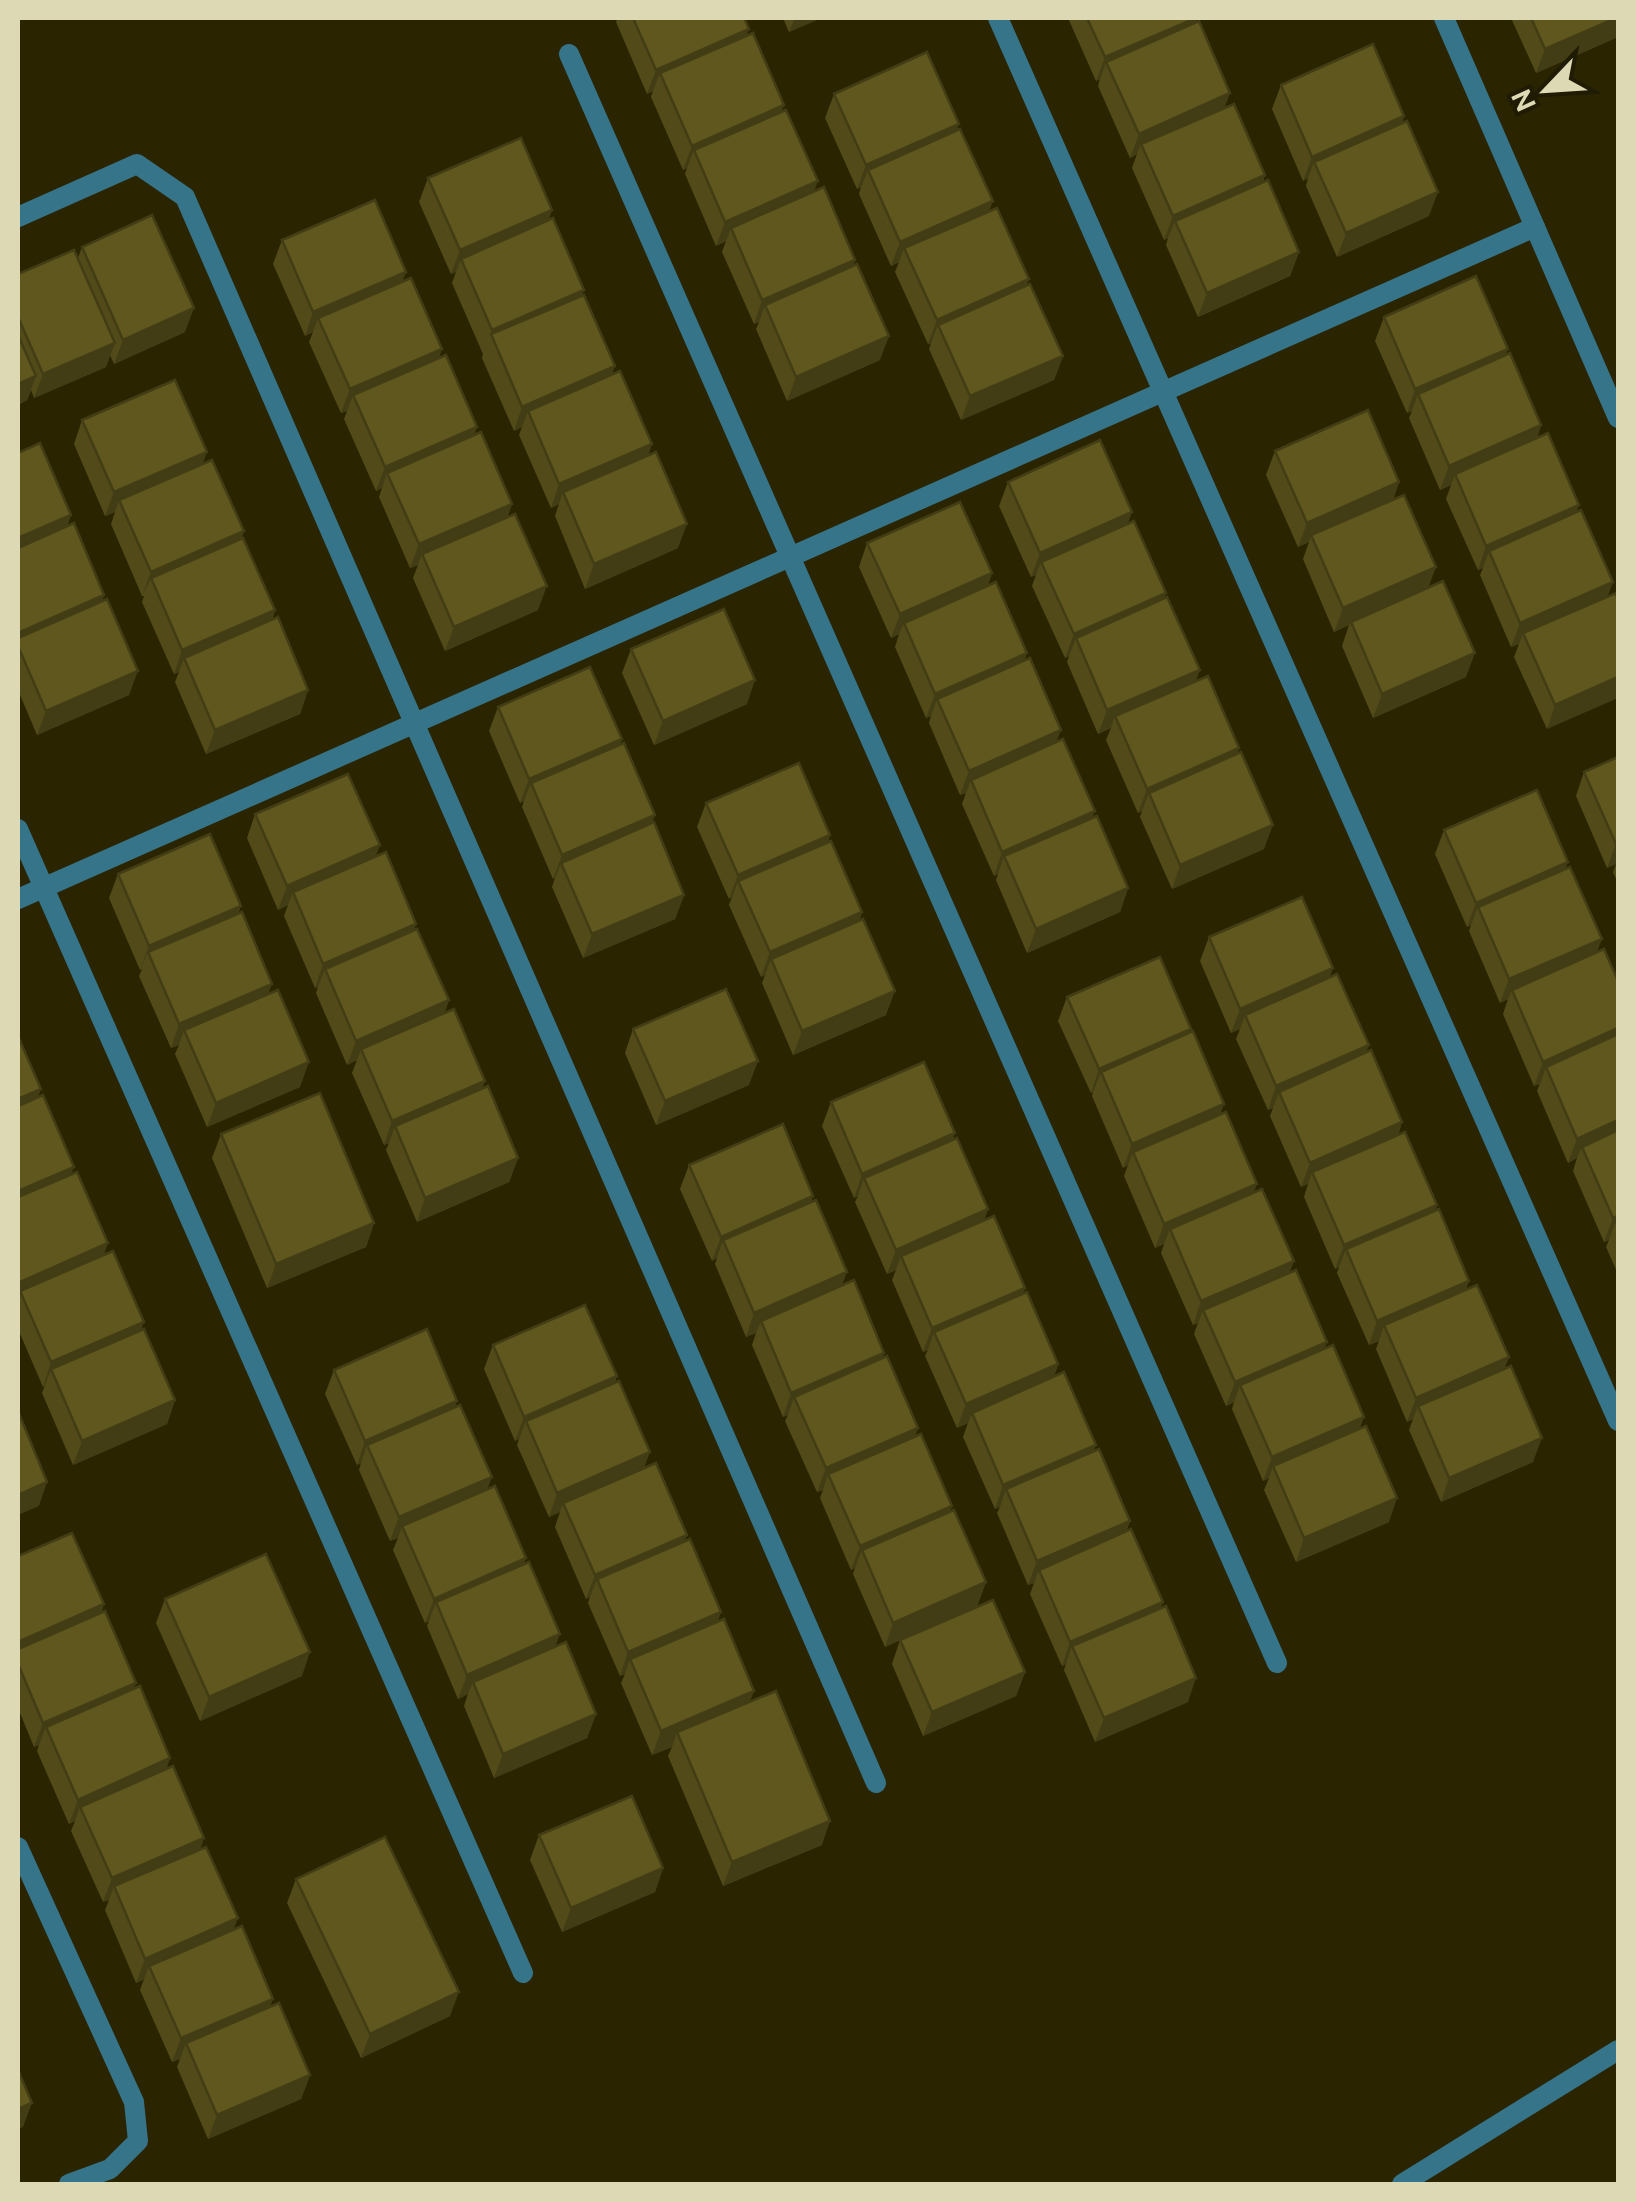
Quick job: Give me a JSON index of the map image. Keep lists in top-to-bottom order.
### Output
{
  "north": "bottom left"
}
